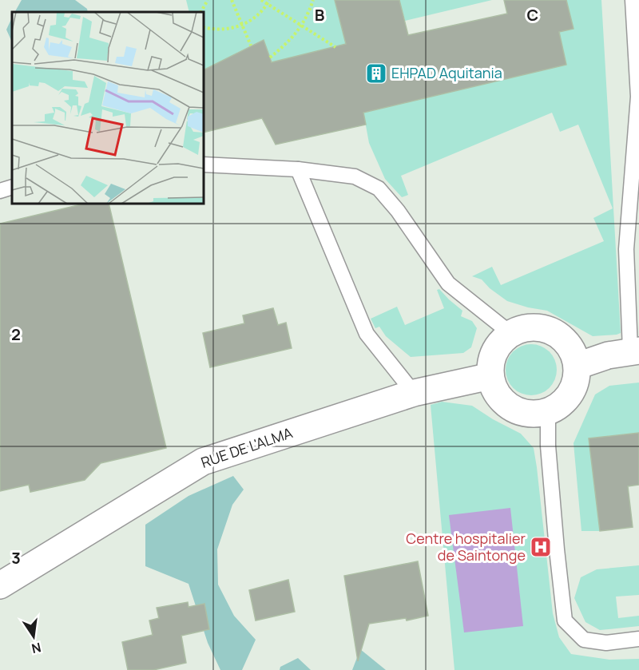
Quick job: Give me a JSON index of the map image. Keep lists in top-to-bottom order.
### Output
{
  "streets": {
    "street": ["RUE DE L'ALMA"]
  },
  "places": {
    "building": ["EHPAD Aquitania"],
    "hospital": ["Centre hospitalier de Saintonge"]
  },
  "north": "bottom",
  "grid": {
    "columns": ["B", "C"],
    "rows": ["2", "3"]
  }
}
